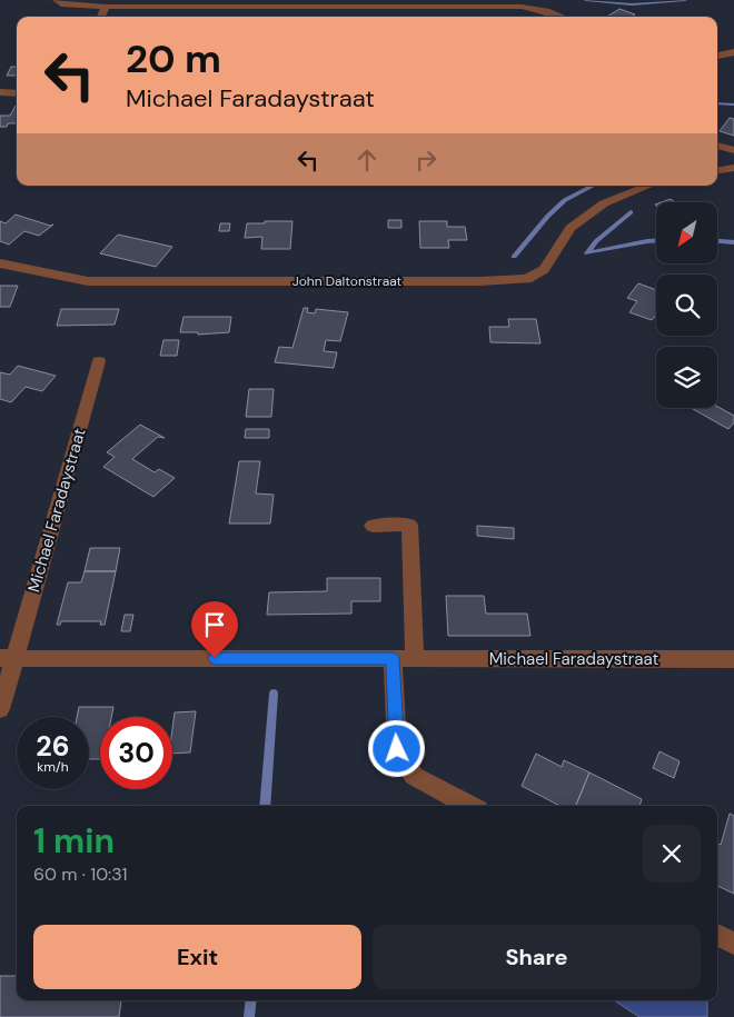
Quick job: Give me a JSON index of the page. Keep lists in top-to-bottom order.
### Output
{
  "streets": {
    "street": ["John Daltonstraat", "Michael Faradaystraat"]
  },
  "north": "bottom left",
  "page": {
    "turn": ["20 m", "Michael Faradaystraat"],
    "speed": "26 km/h",
    "limit": "30",
    "heading": ["1 min", "60 m · 10:31"],
    "buttons": ["Exit", "Share"]
  }
}
